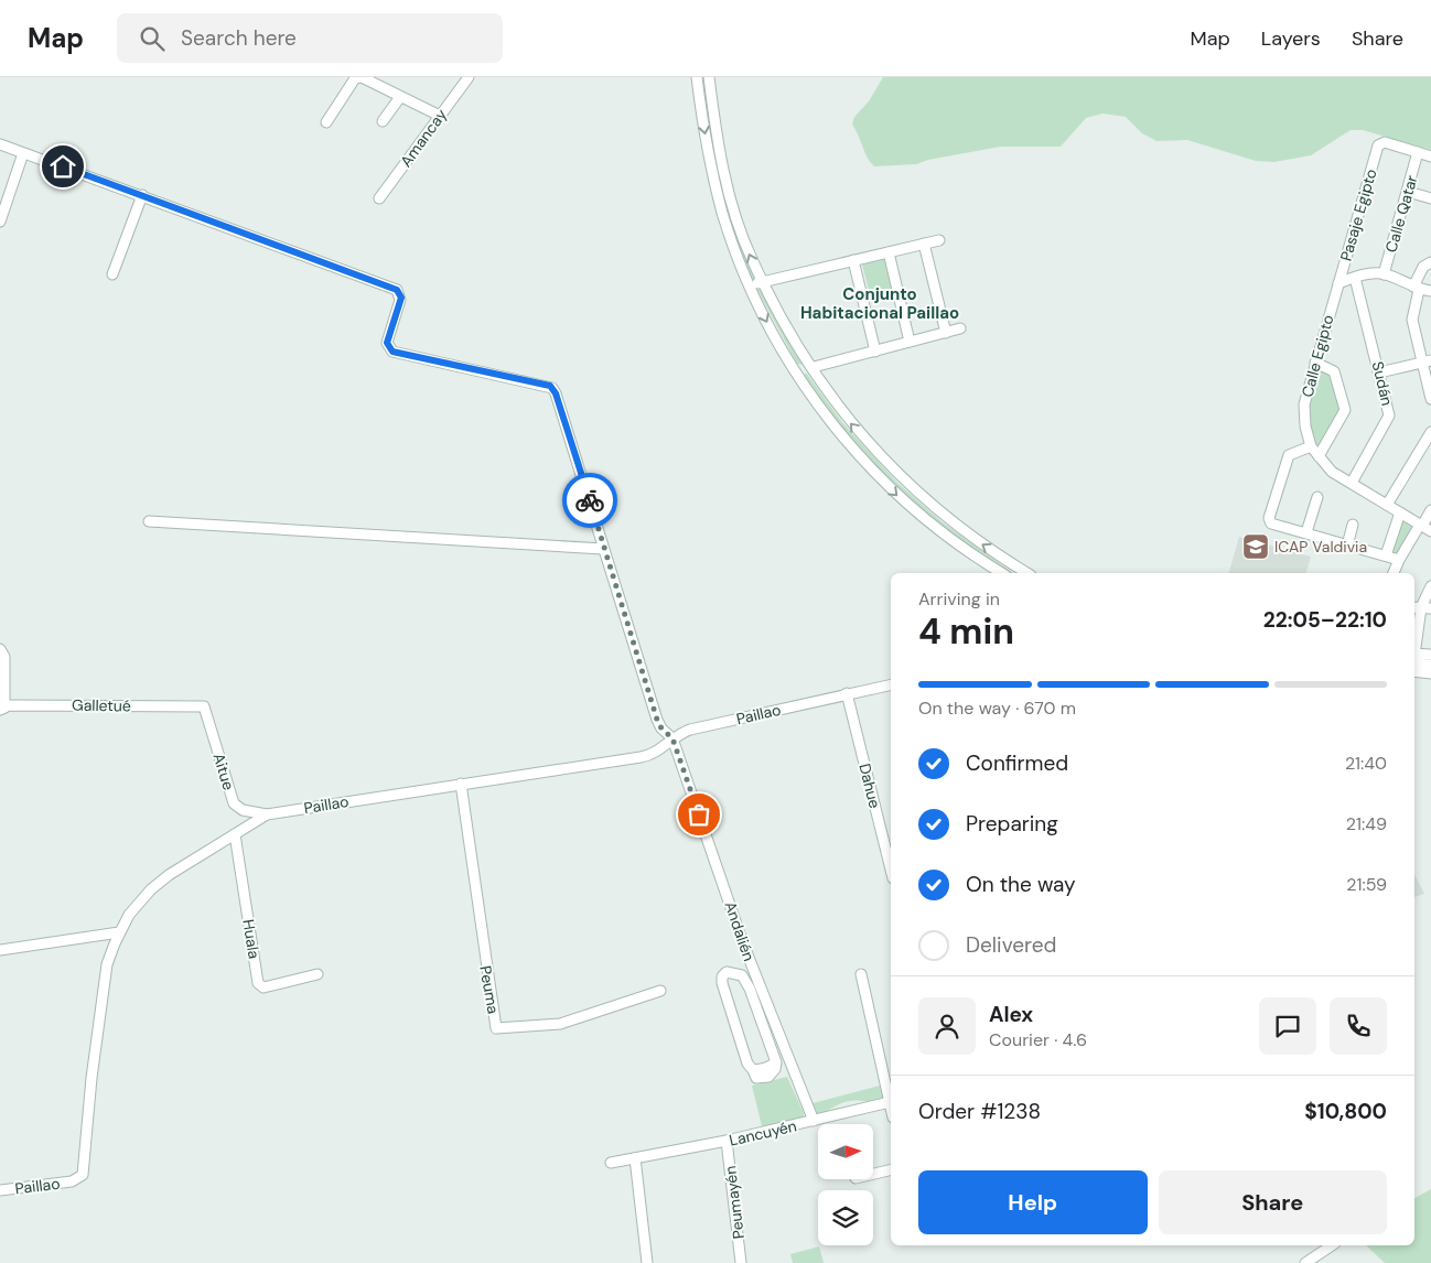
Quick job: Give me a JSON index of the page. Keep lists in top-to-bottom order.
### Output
{
  "streets": {
    "street": [
      "Amancay",
      "Calle Qatar",
      "Pasaje Egipto",
      "Calle Egipto",
      "Sudán",
      "Galletué",
      "Paillao",
      "Aitue",
      "Dahue",
      "Andalién",
      "Huala",
      "Peuma",
      "Lancuyén",
      "Peumayén"
    ]
  },
  "crossings": [
    ["Calle Qatar", "Pasaje Egipto"],
    ["Pasaje Egipto", "Calle Egipto"],
    ["Calle Egipto", "Sudán"],
    ["Galletué", "Aitue"],
    ["Paillao", "Aitue"],
    ["Paillao", "Dahue"],
    ["Paillao", "Andalién"],
    ["Paillao", "Huala"],
    ["Paillao", "Peuma"],
    ["Andalién", "Lancuyén"],
    ["Lancuyén", "Peumayén"]
  ],
  "districts": ["Conjunto Habitacional Paillao"],
  "places": {
    "school or university": ["ICAP Valdivia"]
  },
  "north": "right",
  "page": {
    "header": "Map",
    "search": "Search here",
    "nav": ["Map", "Layers", "Share"],
    "heading": ["4 min", "Arriving in", "22:05–22:10"],
    "panel": [
      "Alex",
      "Courier · 4.6",
      "Order #1238",
      "$10,800"
    ],
    "bar": "On the way · 670 m",
    "list": [
      ["Confirmed", "21:40"],
      ["Preparing", "21:49"],
      ["On the way", "21:59"],
      "Delivered"
    ],
    "buttons": ["Help", "Share"]
  }
}
